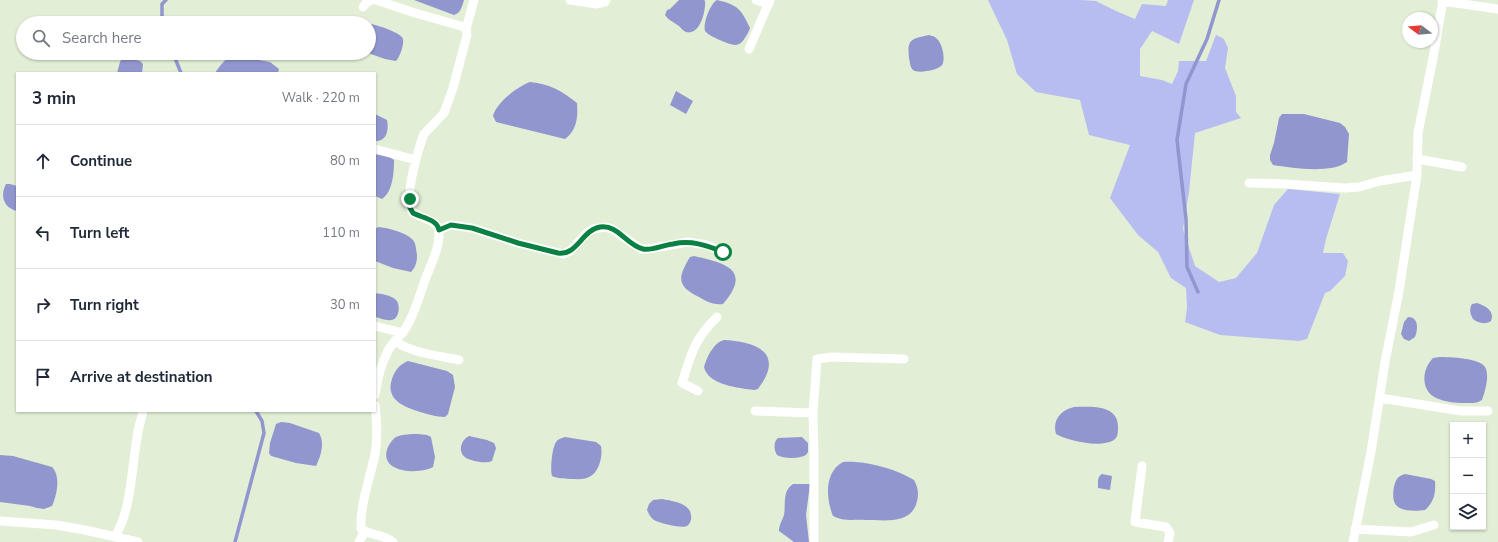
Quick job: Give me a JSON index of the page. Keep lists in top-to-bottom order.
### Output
{
  "north": "left",
  "page": {
    "search": "Search here",
    "heading": ["3 min", "Walk · 220 m"],
    "list": [
      ["Continue", "80 m"],
      ["Turn left", "110 m"],
      ["Turn right", "30 m"],
      "Arrive at destination"
    ],
    "map_buttons": ["+", "−"]
  }
}
